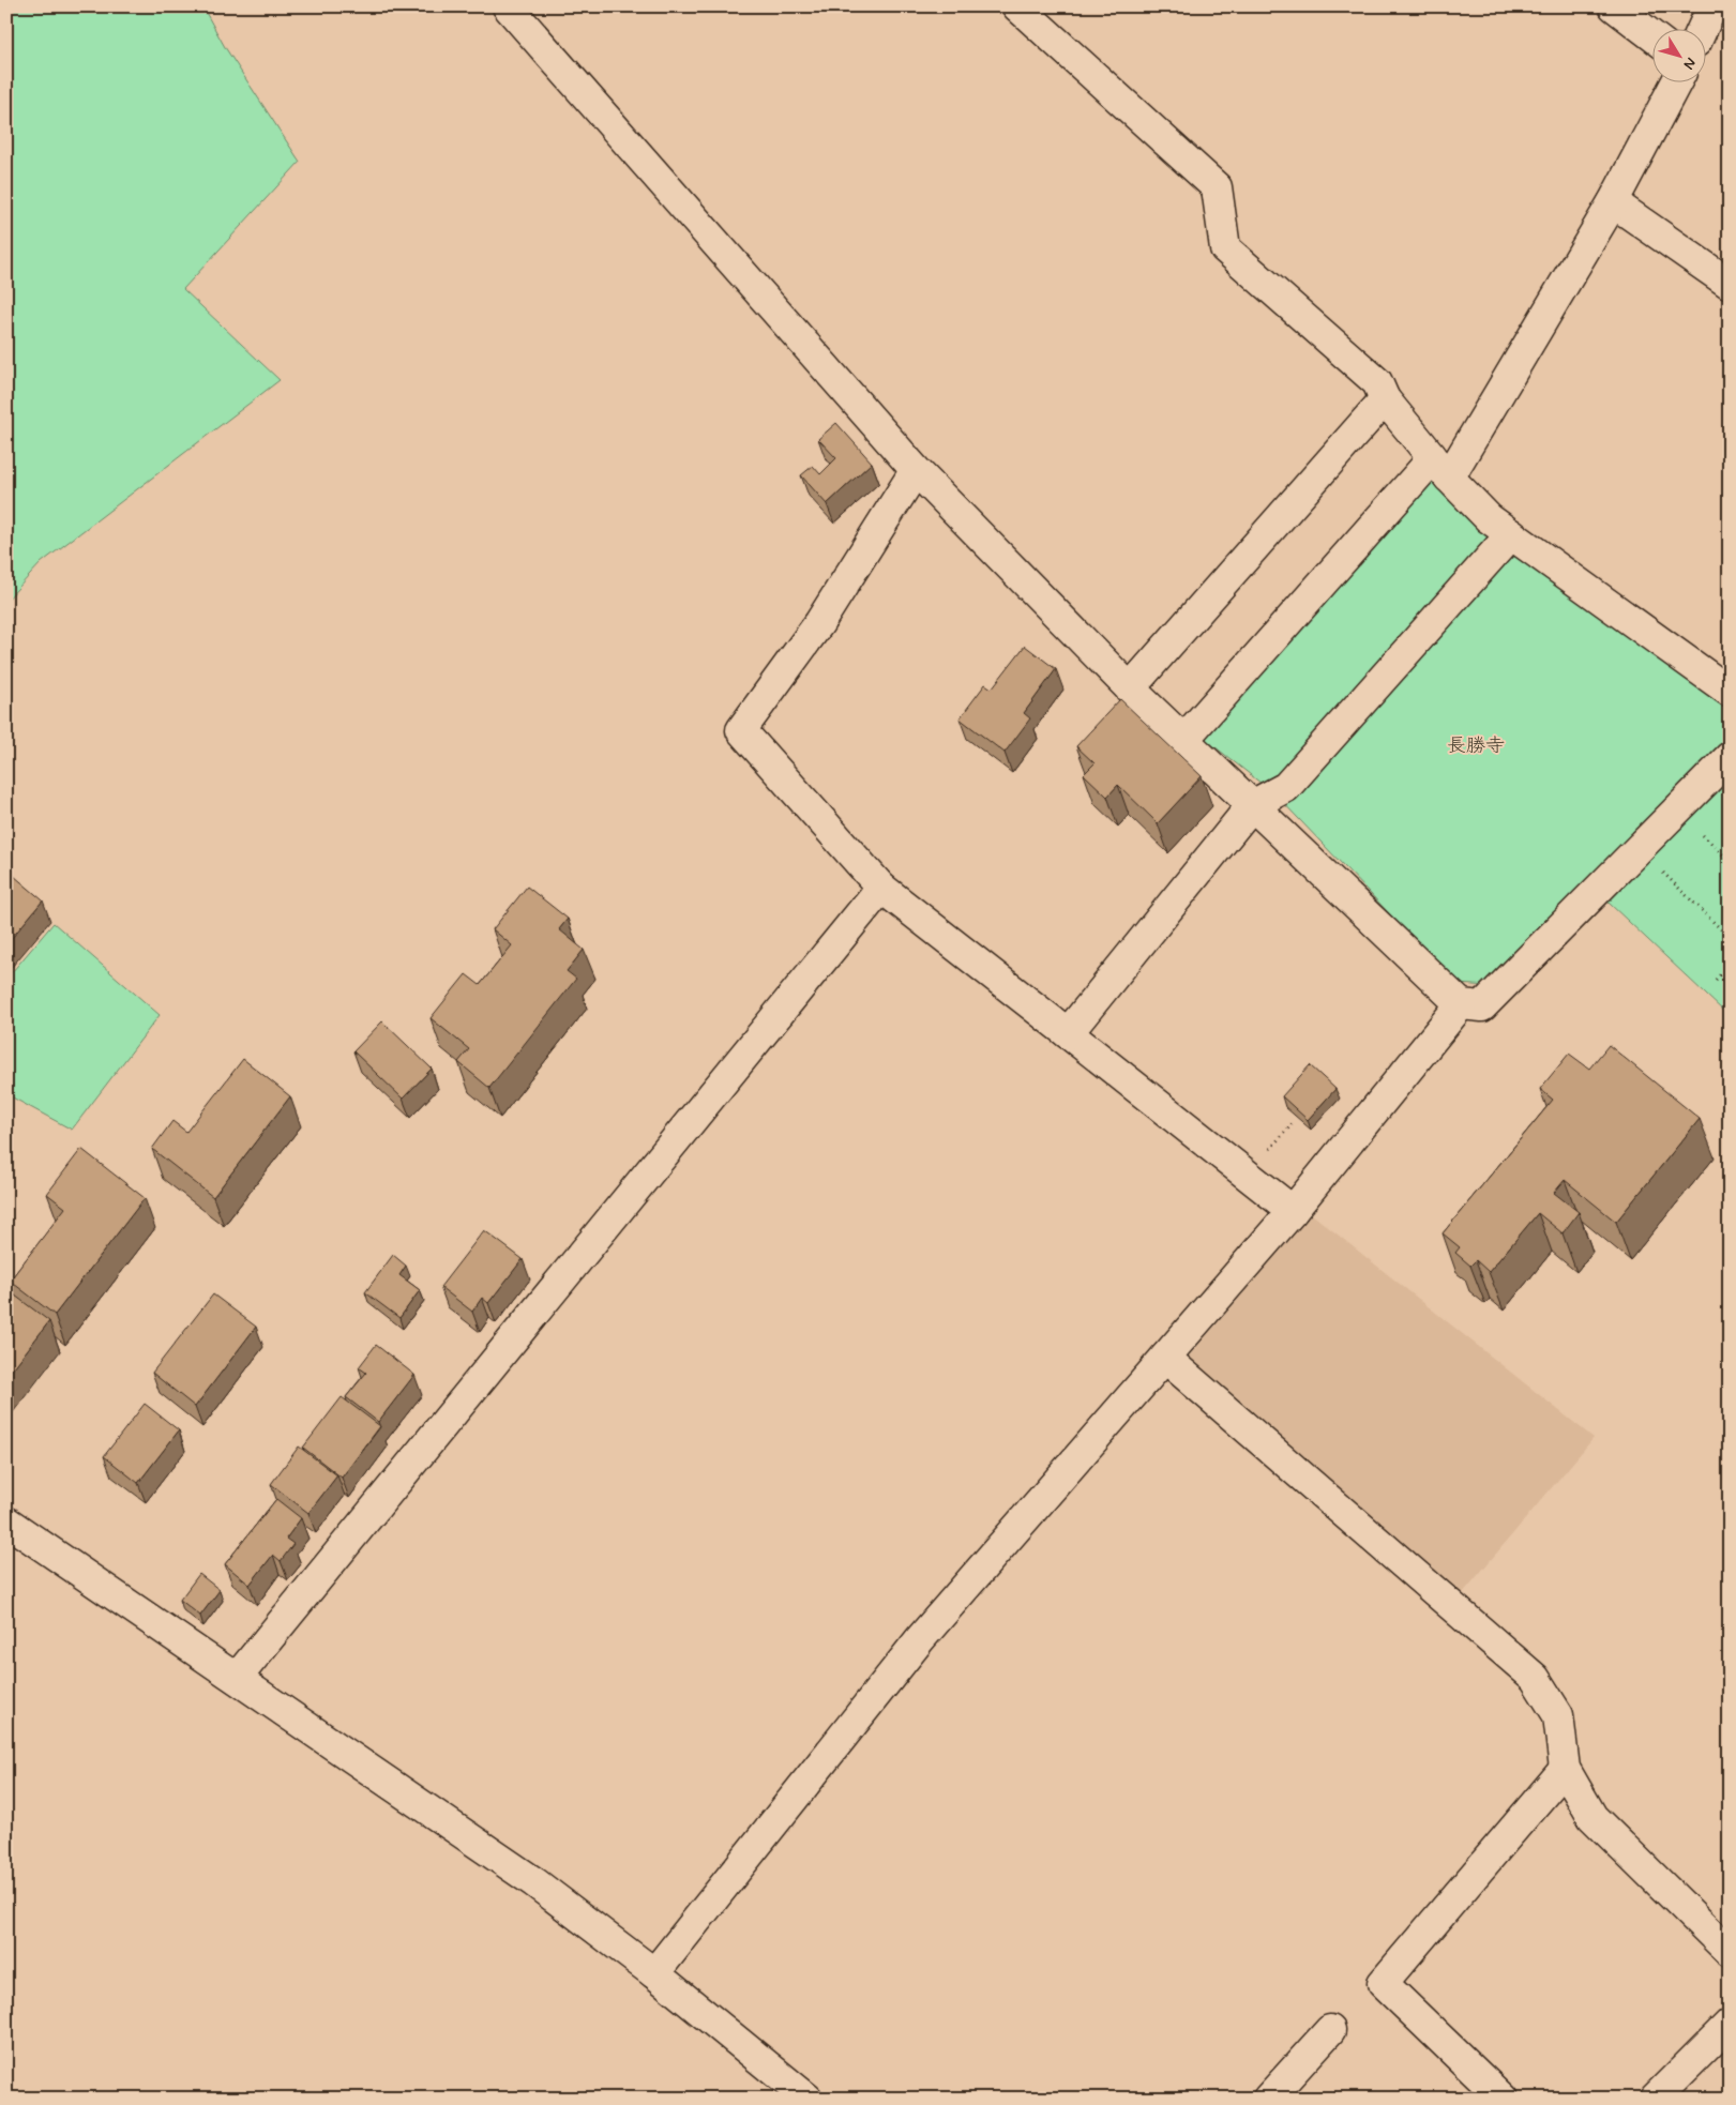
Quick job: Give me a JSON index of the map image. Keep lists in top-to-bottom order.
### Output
{
  "parks": ["長勝寺"],
  "north": "bottom right"
}
